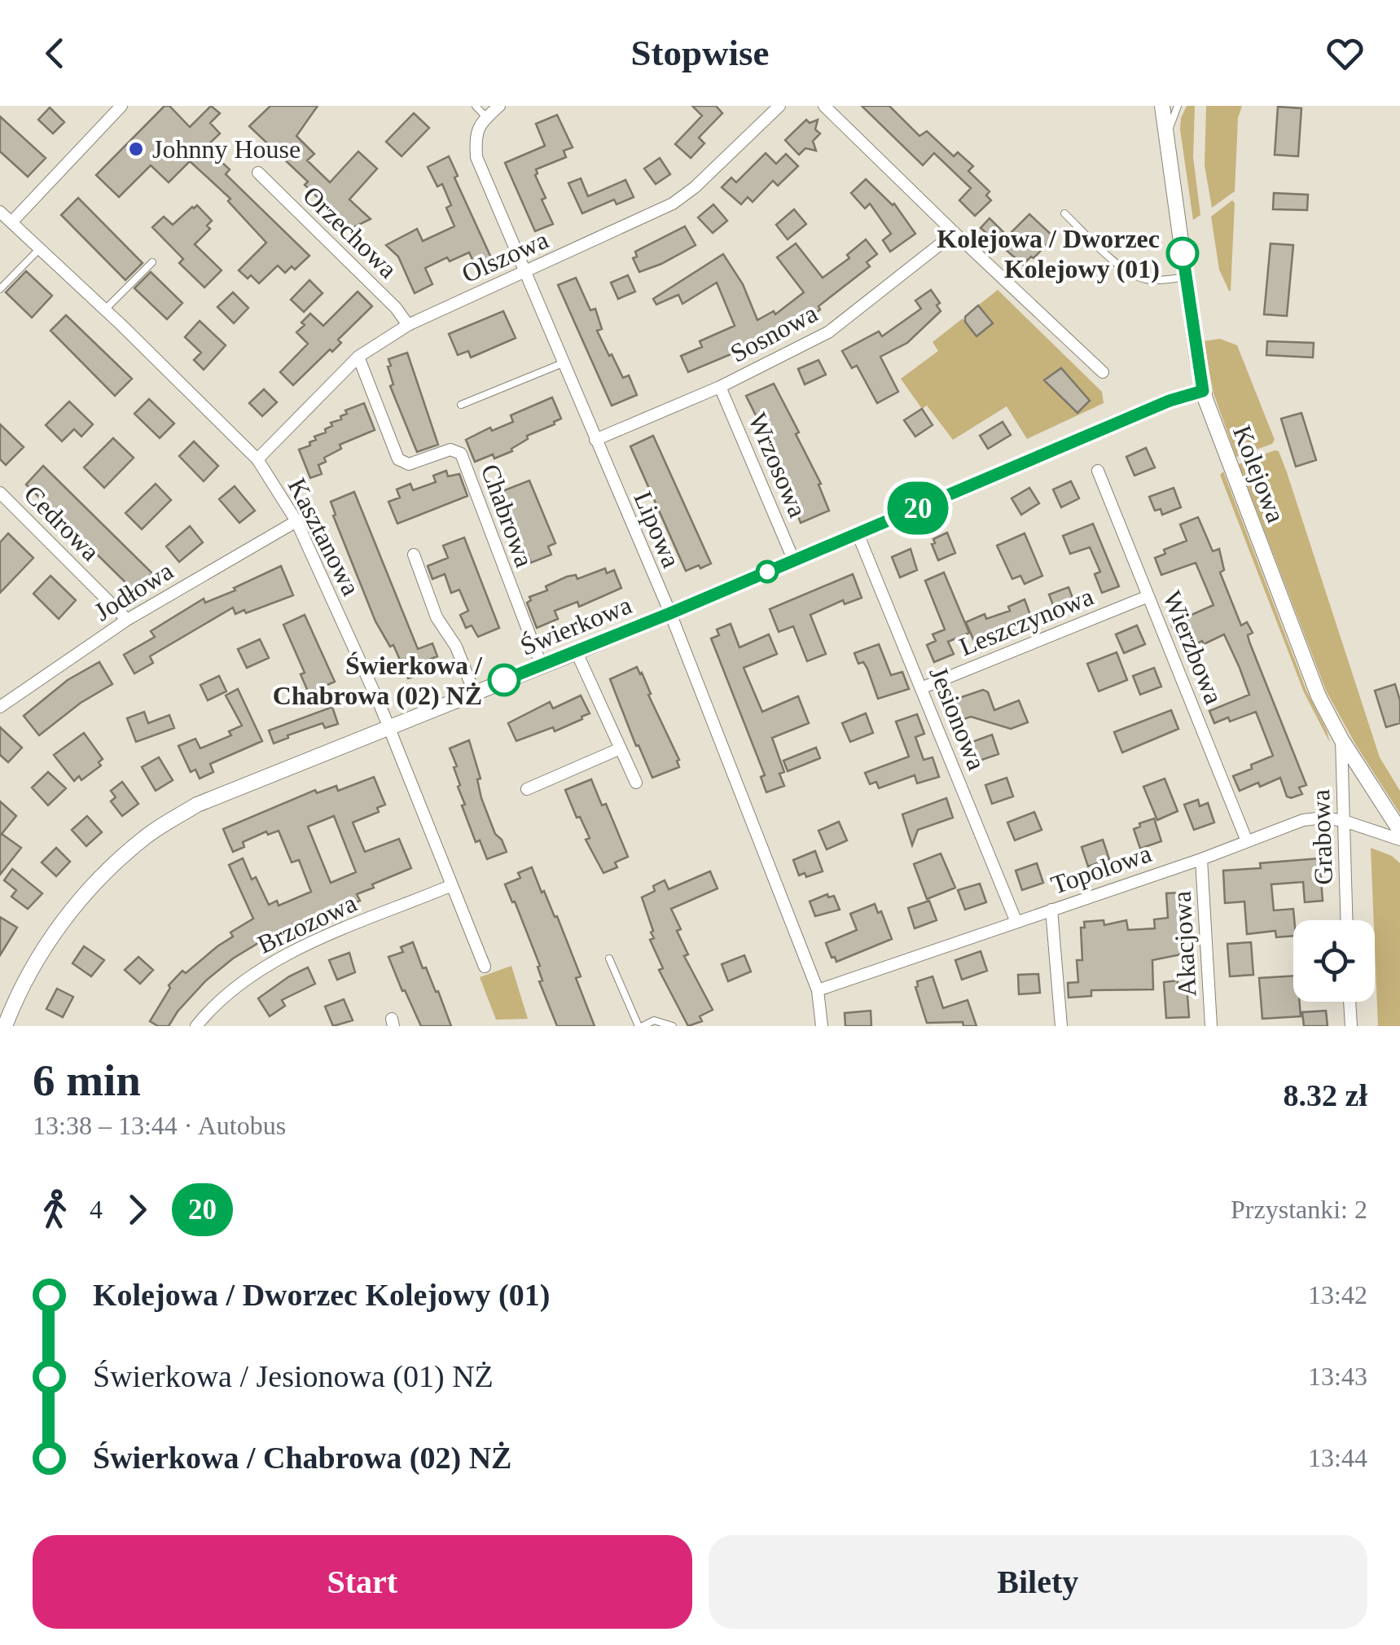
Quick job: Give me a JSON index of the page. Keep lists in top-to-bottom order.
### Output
{
  "streets": {
    "street": [
      "Orzechowa",
      "Olszowa",
      "Sosnowa",
      "Wrzosowa",
      "Kolejowa",
      "Chabrowa",
      "Cedrowa",
      "Lipowa",
      "Kasztanowa",
      "Jodłowa",
      "Leszczynowa",
      "Świerkowa",
      "Wierzbowa",
      "Jesionowa",
      "Grabowa",
      "Topolowa",
      "Brzozowa",
      "Akacjowa"
    ]
  },
  "crossings": [
    ["Orzechowa", "Olszowa"],
    ["Olszowa", "Chabrowa"],
    ["Olszowa", "Lipowa"],
    ["Olszowa", "Kasztanowa"],
    ["Sosnowa", "Wrzosowa"],
    ["Sosnowa", "Lipowa"],
    ["Wrzosowa", "Świerkowa"],
    ["Kolejowa", "Świerkowa"],
    ["Kolejowa", "Grabowa"],
    ["Chabrowa", "Świerkowa"],
    ["Cedrowa", "Jodłowa"],
    ["Lipowa", "Świerkowa"],
    ["Lipowa", "Topolowa"],
    ["Kasztanowa", "Jodłowa"],
    ["Kasztanowa", "Świerkowa"],
    ["Kasztanowa", "Brzozowa"],
    ["Leszczynowa", "Wierzbowa"],
    ["Leszczynowa", "Jesionowa"],
    ["Świerkowa", "Jesionowa"],
    ["Wierzbowa", "Topolowa"],
    ["Jesionowa", "Topolowa"],
    ["Grabowa", "Topolowa"],
    ["Topolowa", "Akacjowa"]
  ],
  "places": ["Johnny House", "Kolejowa / Dworzec Kolejowy (01)", "Świerkowa / Chabrowa (02) NŻ"],
  "lines": ["bus line 20"],
  "page": {
    "header": "Stopwise",
    "on_map": "20",
    "heading": ["6 min", "13:38 – 13:44 · Autobus", "8.32 zł"],
    "legs": ["4", "20", "Przystanki: 2"],
    "list": [
      {
        "name": "Kolejowa / Dworzec Kolejowy (01)",
        "value": "13:42"
      },
      {
        "name": "Świerkowa / Jesionowa (01) NŻ",
        "value": "13:43"
      },
      {
        "name": "Świerkowa / Chabrowa (02) NŻ",
        "value": "13:44"
      }
    ],
    "buttons": ["Start", "Bilety"]
  }
}
